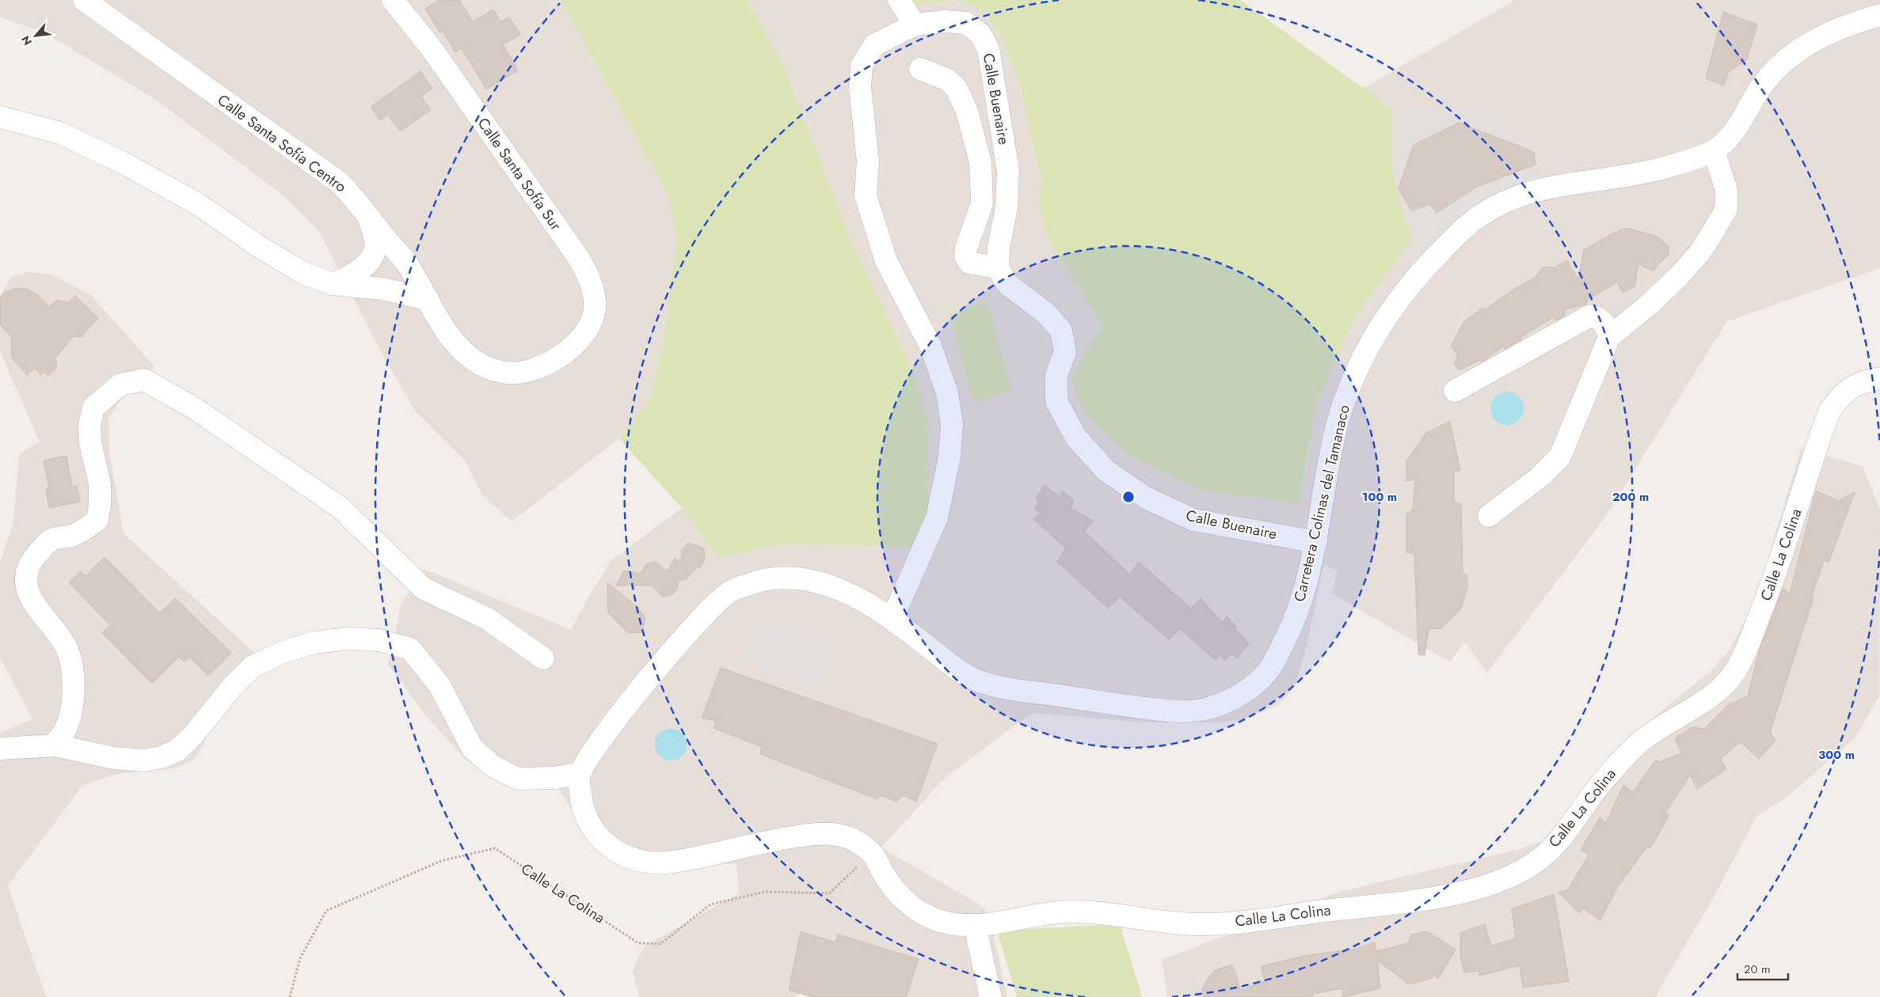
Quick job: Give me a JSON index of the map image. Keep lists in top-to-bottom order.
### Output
{
  "streets": {
    "street": [
      "Calle Buenaire",
      "Calle Santa Sofía Centro",
      "Calle Santa Sofía Sur",
      "Carretera Colinas del Tamanaco",
      "Calle La Colina"
    ]
  },
  "crossings": [
    ["Calle Buenaire", "Carretera Colinas del Tamanaco"],
    ["Calle Santa Sofía Centro", "Calle Santa Sofía Sur"]
  ],
  "scale_bar": "20 m",
  "north": "bottom left",
  "rings": ["100 m", "200 m", "300 m"]
}
